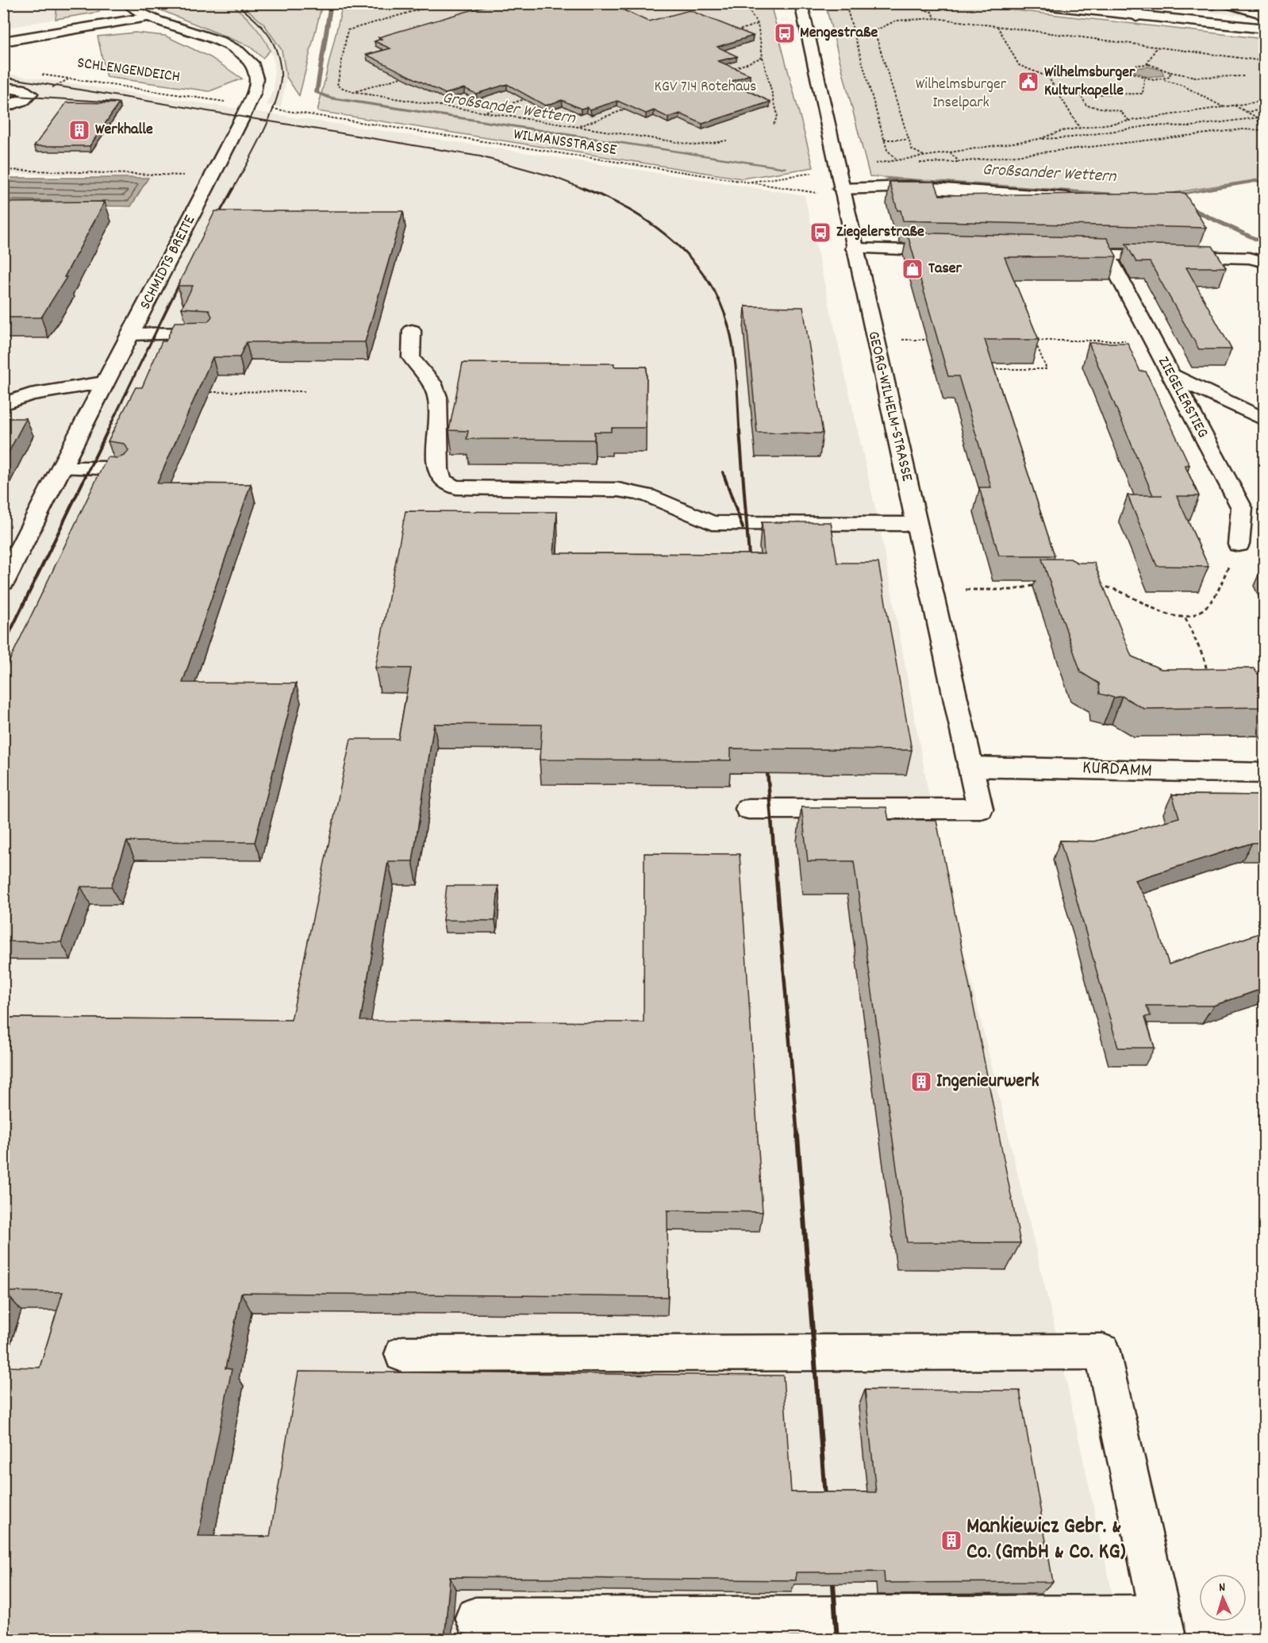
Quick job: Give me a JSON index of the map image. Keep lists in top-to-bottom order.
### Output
{
  "streets": {
    "main road": [
      "SCHMIDTS BREITE",
      "ZIEGELERSTIEG",
      "GEORG-WILHELM-STRASSE",
      "KURDAMM"
    ],
    "path": ["SCHLENGENDEICH", "WILMANSSTRASSE"]
  },
  "crossings": [
    ["SCHLENGENDEICH", "SCHMIDTS BREITE"],
    ["WILMANSSTRASSE", "GEORG-WILHELM-STRASSE"],
    ["GEORG-WILHELM-STRASSE", "KURDAMM"]
  ],
  "water": ["Großsander Wettern"],
  "parks": ["Wilhelmsburger Inselpark", "KGV 714 Rotehaus"],
  "places": {
    "bus stop": ["Mengestraße", "Ziegelerstraße"],
    "public building": ["Wilhelmsburger Kulturkapelle"],
    "building": ["Werkhalle", "Ingenieurwerk", "Mankiewicz Gebr. & Co. (GmbH & Co. KG)"],
    "shop": ["Taser"]
  },
  "north": "top"
}
